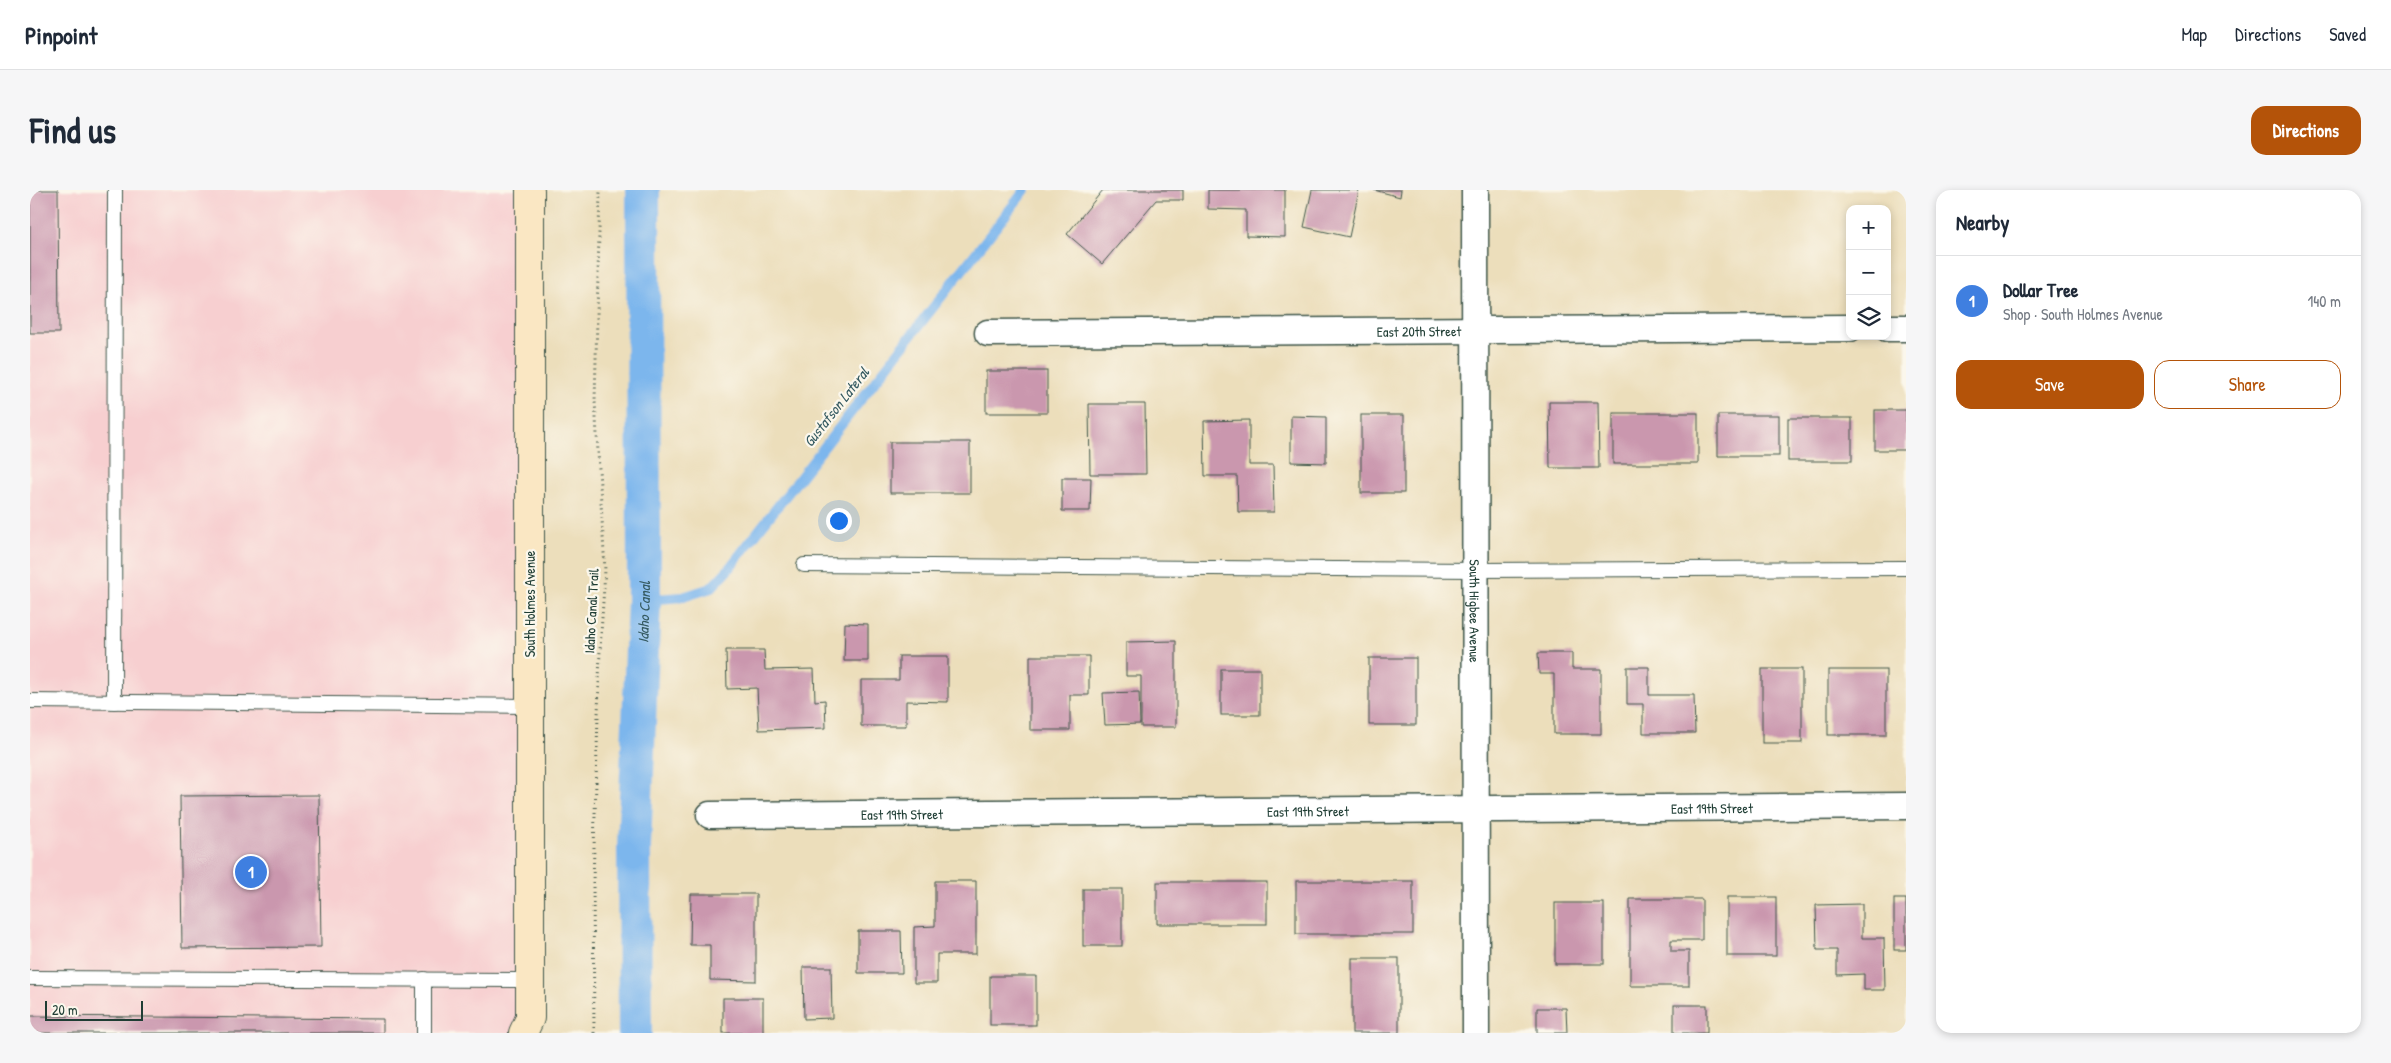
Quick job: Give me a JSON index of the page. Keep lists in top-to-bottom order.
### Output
{
  "streets": {
    "main road": ["South Holmes Avenue"],
    "street": ["East 20th Street", "South Higbee Avenue", "East 19th Street"],
    "path": ["Idaho Canal Trail"]
  },
  "crossings": [
    ["East 20th Street", "South Higbee Avenue"],
    ["South Higbee Avenue", "East 19th Street"]
  ],
  "water": ["Gustafson Lateral", "Idaho Canal"],
  "scale_bar": "20 m",
  "page": {
    "header": "Pinpoint",
    "nav": ["Map", "Directions", "Saved"],
    "buttons": [
      "Directions",
      ["Save", "Share"]
    ],
    "title": "Find us",
    "heading": "Nearby",
    "map_buttons": ["+", "−"],
    "list": [
      {
        "mark": "1",
        "name": "Dollar Tree",
        "note": "Shop · South Holmes Avenue",
        "value": "140 m"
      }
    ],
    "pins": "1",
    "scale": "20 m"
  }
}
